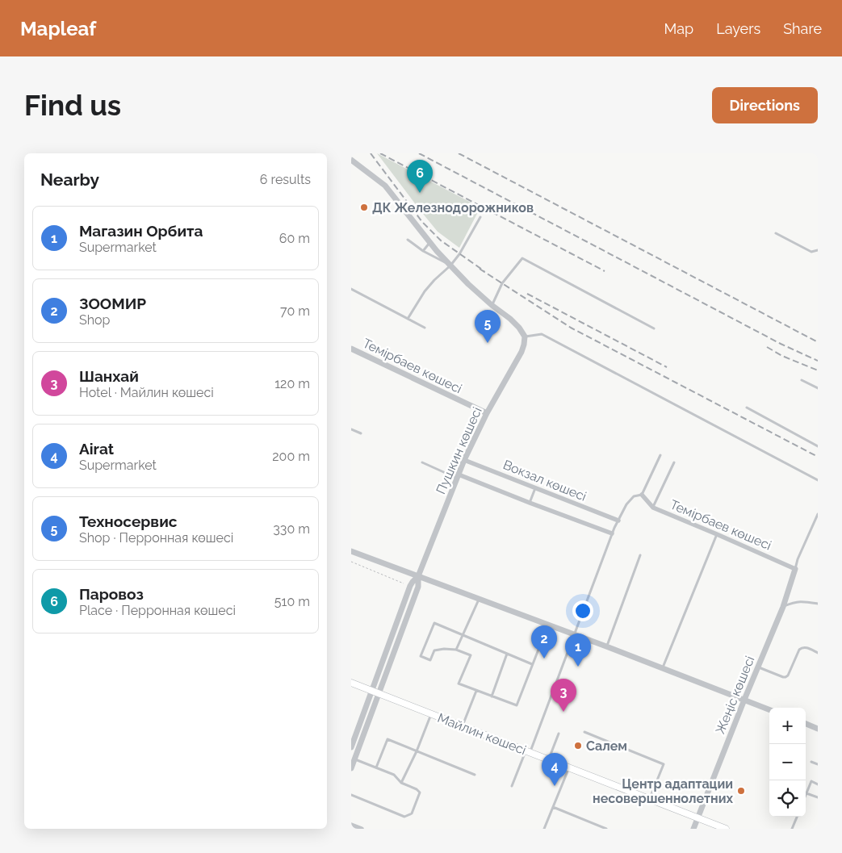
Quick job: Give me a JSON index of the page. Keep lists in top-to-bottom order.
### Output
{
  "streets": {
    "main road": ["Майлин көшесі"],
    "street": [
      "Темірбаев көшесі",
      "Пушкин көшесі",
      "Вокзал көшесі",
      "Жеңіс көшесі"
    ]
  },
  "crossings": [
    ["Темірбаев көшесі", "Пушкин көшесі"],
    ["Темірбаев көшесі", "Жеңіс көшесі"],
    ["Пушкин көшесі", "Вокзал көшесі"],
    ["Жеңіс көшесі", "Майлин көшесі"]
  ],
  "places": ["ДК Железнодорожников", "Салем", "Центр адаптации несовершеннолетних"],
  "page": {
    "header": "Mapleaf",
    "nav": ["Map", "Layers", "Share"],
    "buttons": "Directions",
    "title": "Find us",
    "heading": ["Nearby", "6 results"],
    "pins": [
      "6",
      "5",
      "2",
      "1",
      "3",
      "4"
    ],
    "list": [
      {
        "mark": "1",
        "name": "Магазин Орбита",
        "note": "Supermarket",
        "value": "60 m"
      },
      {
        "mark": "2",
        "name": "ЗООМИР",
        "note": "Shop",
        "value": "70 m"
      },
      {
        "mark": "3",
        "name": "Шанхай",
        "note": "Hotel · Майлин көшесі",
        "value": "120 m"
      },
      {
        "mark": "4",
        "name": "Airat",
        "note": "Supermarket",
        "value": "200 m"
      },
      {
        "mark": "5",
        "name": "Техносервис",
        "note": "Shop · Перронная көшесі",
        "value": "330 m"
      },
      {
        "mark": "6",
        "name": "Паровоз",
        "note": "Place · Перронная көшесі",
        "value": "510 m"
      }
    ],
    "map_buttons": ["+", "−"]
  }
}
